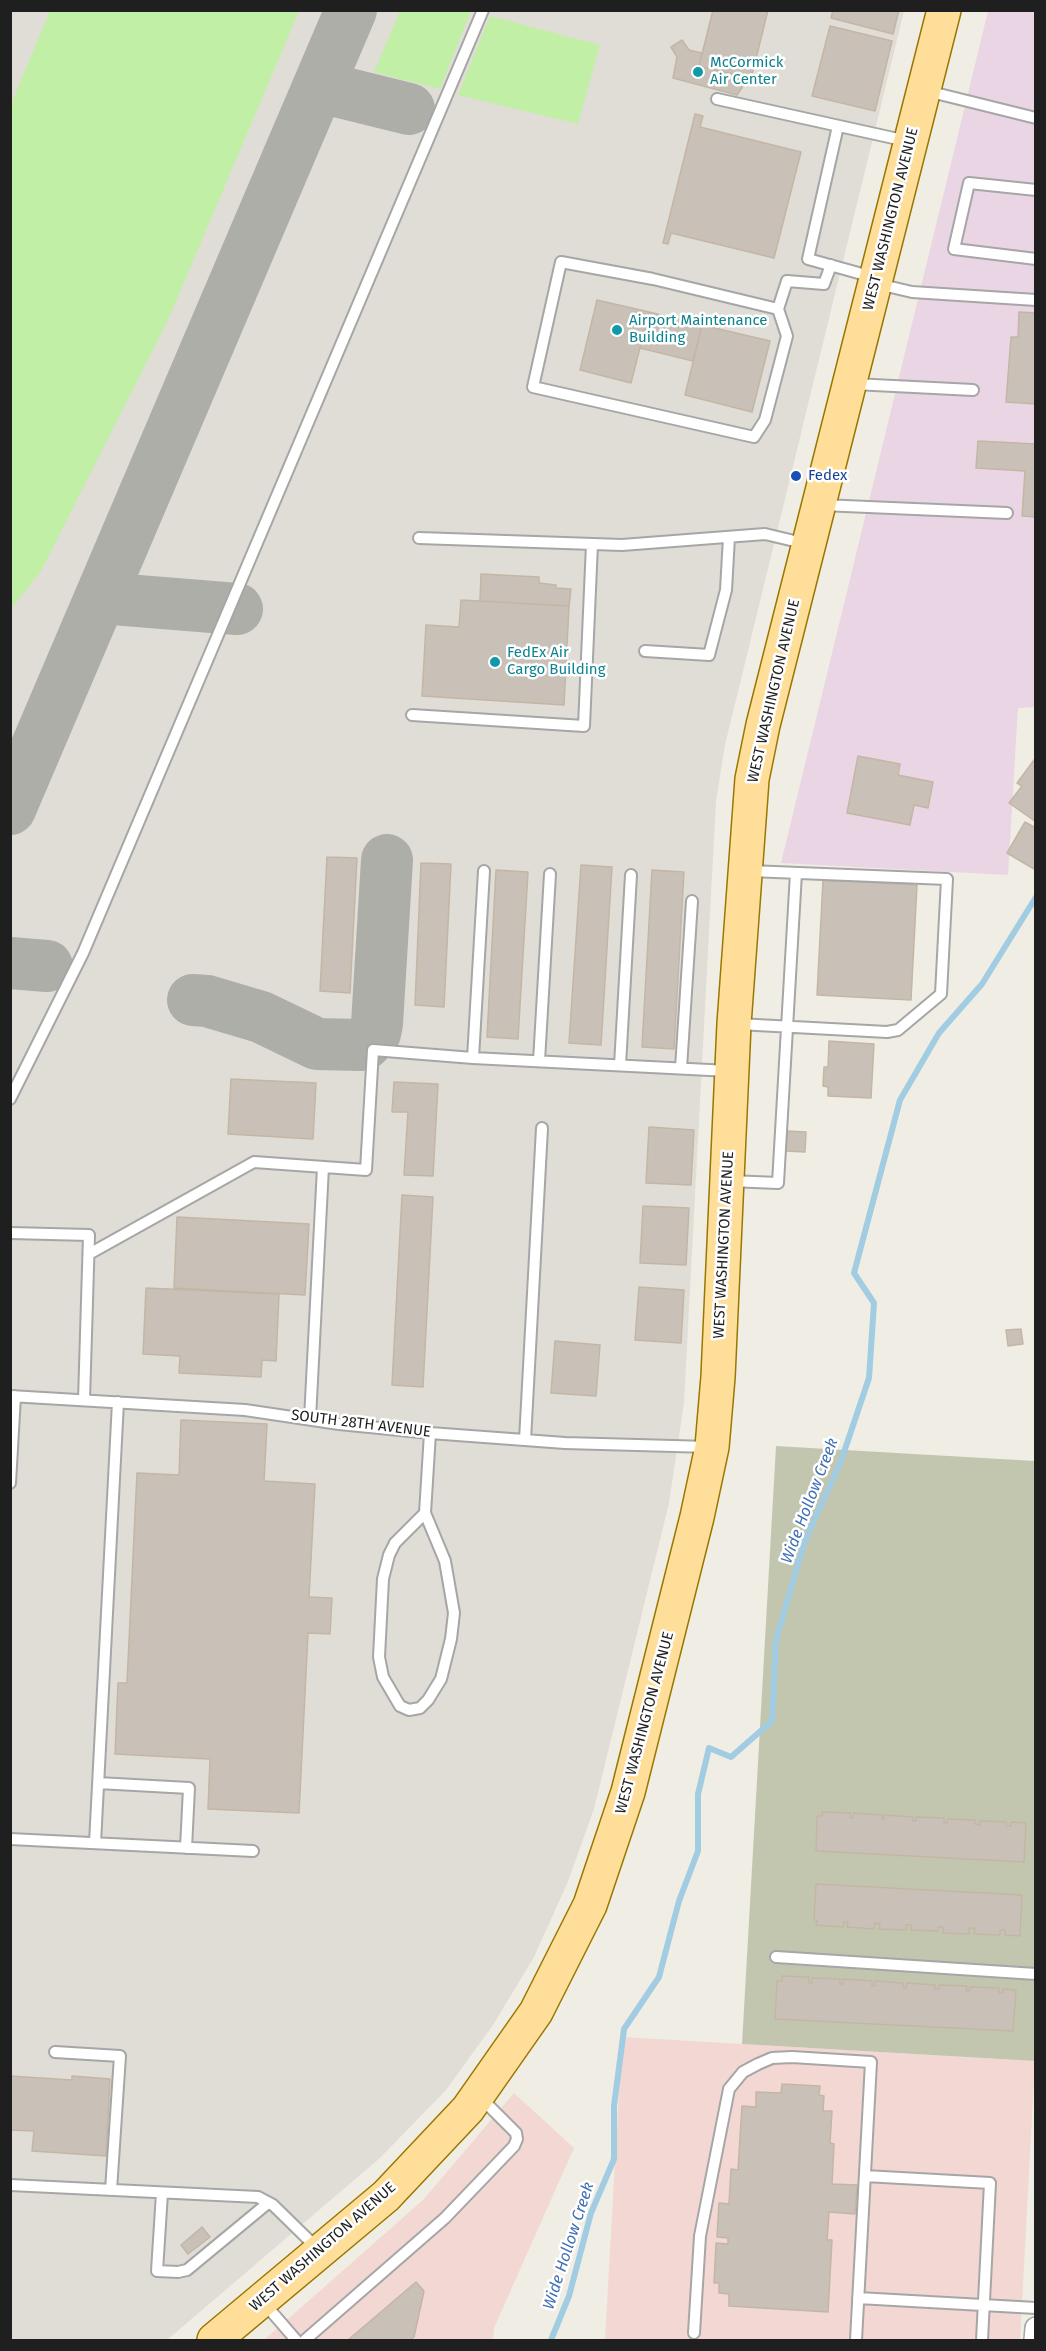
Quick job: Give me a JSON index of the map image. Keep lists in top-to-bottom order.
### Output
{
  "streets": {
    "main road": ["WEST WASHINGTON AVENUE"],
    "lane": ["SOUTH 28TH AVENUE"]
  },
  "crossings": [
    ["WEST WASHINGTON AVENUE", "SOUTH 28TH AVENUE"]
  ],
  "water": ["Wide Hollow Creek"],
  "places": [
    "McCormick Air Center",
    "Airport Maintenance Building",
    "Fedex",
    "FedEx Air Cargo Building"
  ]
}
